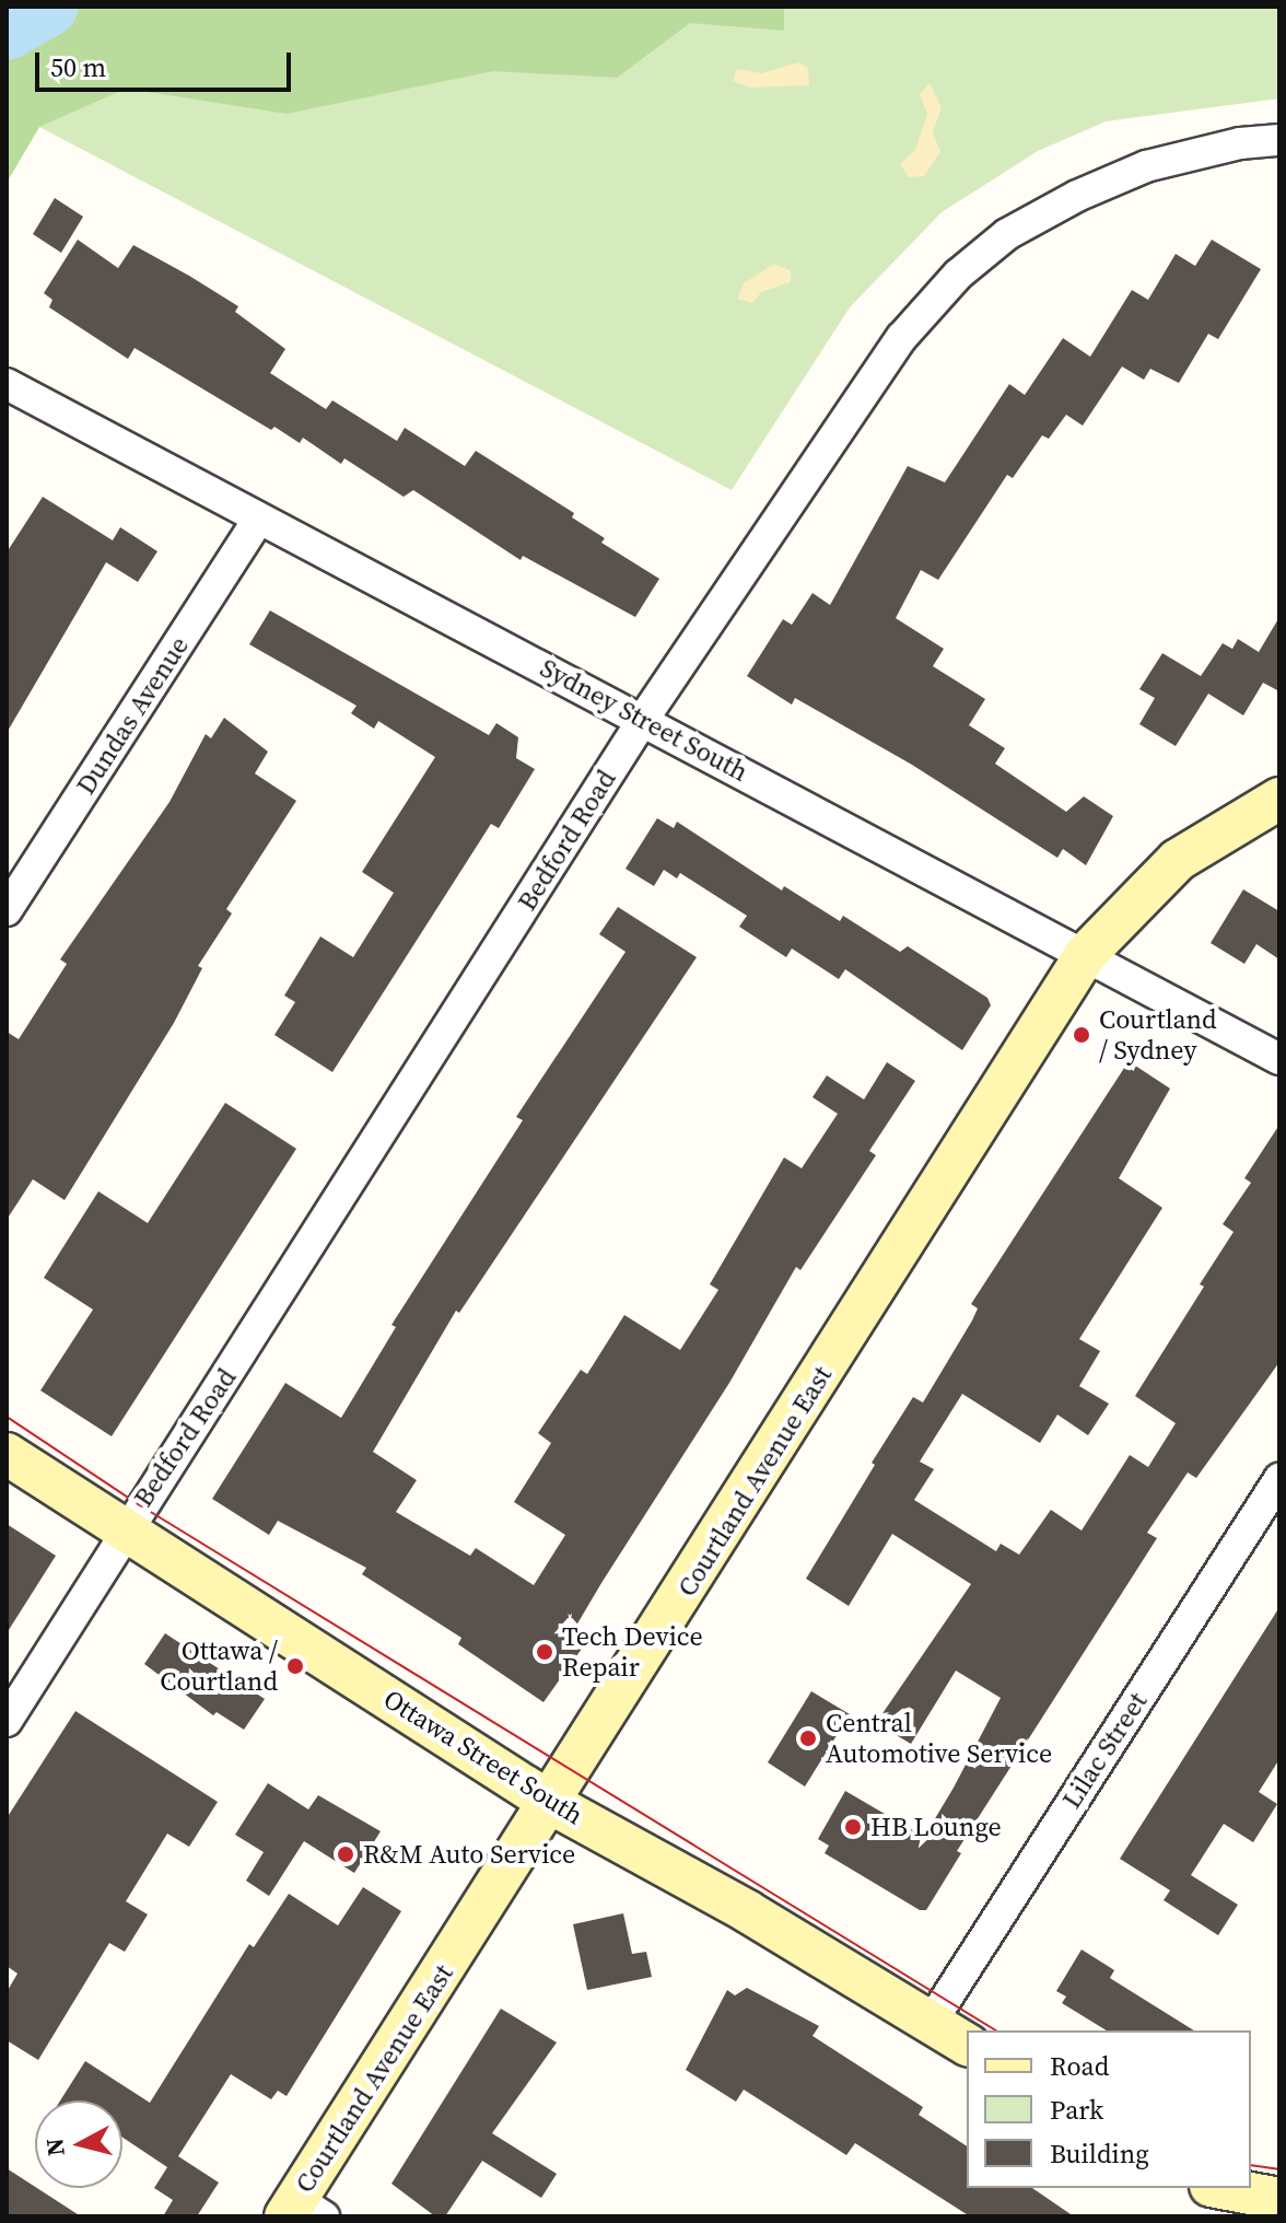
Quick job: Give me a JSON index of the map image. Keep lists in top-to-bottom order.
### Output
{
  "streets": {
    "main road": ["Courtland Avenue East", "Ottawa Street South"],
    "street": [
      "Dundas Avenue",
      "Sydney Street South",
      "Bedford Road",
      "Lilac Street"
    ]
  },
  "crossings": [
    ["Dundas Avenue", "Sydney Street South"],
    ["Sydney Street South", "Bedford Road"],
    ["Sydney Street South", "Courtland Avenue East"],
    ["Bedford Road", "Ottawa Street South"],
    ["Courtland Avenue East", "Ottawa Street South"],
    ["Lilac Street", "Ottawa Street South"]
  ],
  "places": [
    "Courtland / Sydney",
    "Tech Device Repair",
    "Ottawa / Courtland",
    "Central Automotive Service",
    "HB Lounge",
    "R&M Auto Service"
  ],
  "legend": ["Road", "Park", "Building"],
  "scale_bar": "50 m",
  "north": "left"
}
